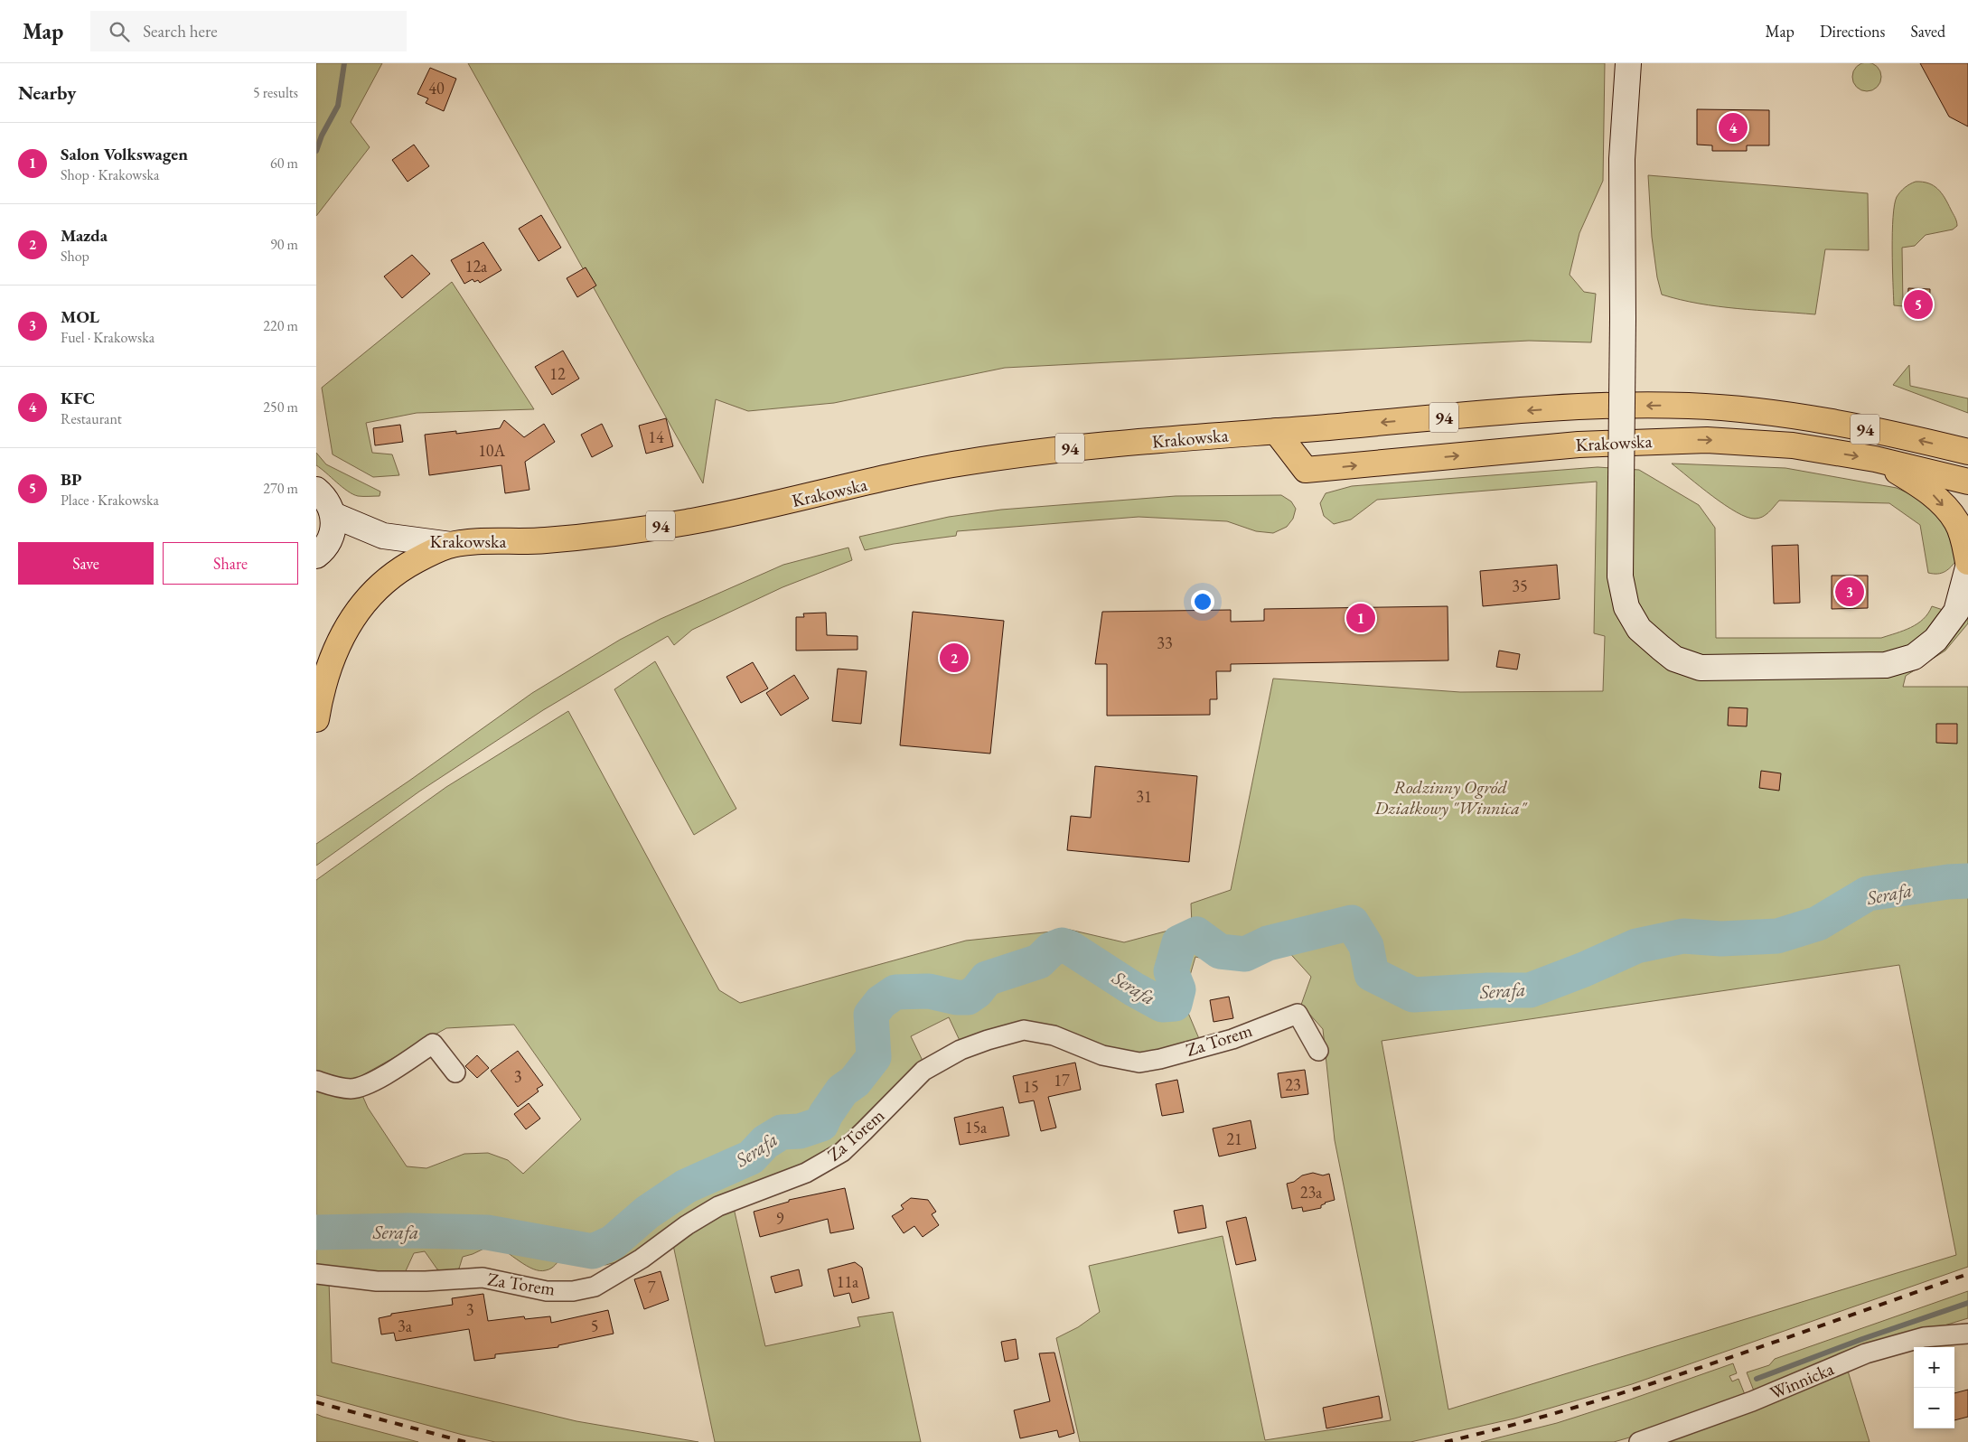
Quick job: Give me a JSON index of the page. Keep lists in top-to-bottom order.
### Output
{
  "streets": {
    "main road": ["94", "Krakowska"],
    "street": ["Za Torem", "Winnicka"]
  },
  "crossings": [
    ["94", "Krakowska"]
  ],
  "water": ["Serafa"],
  "parks": ["Rodzinny Ogród Działkowy \"Winnica\""],
  "house_numbers": [
    "40",
    "12a",
    "12",
    "14",
    "10A",
    "35",
    "33",
    "31",
    "3",
    "17",
    "23",
    "15",
    "15a",
    "21",
    "23a",
    "9",
    "11a",
    "7",
    "3",
    "3a",
    "5"
  ],
  "page": {
    "header": "Map",
    "search": "Search here",
    "nav": ["Map", "Directions", "Saved"],
    "heading": ["Nearby", "5 results"],
    "pins": [
      "4",
      "5",
      "3",
      "1",
      "2"
    ],
    "list": [
      {
        "mark": "1",
        "name": "Salon Volkswagen",
        "note": "Shop · Krakowska",
        "value": "60 m"
      },
      {
        "mark": "2",
        "name": "Mazda",
        "note": "Shop",
        "value": "90 m"
      },
      {
        "mark": "3",
        "name": "MOL",
        "note": "Fuel · Krakowska",
        "value": "220 m"
      },
      {
        "mark": "4",
        "name": "KFC",
        "note": "Restaurant",
        "value": "250 m"
      },
      {
        "mark": "5",
        "name": "BP",
        "note": "Place · Krakowska",
        "value": "270 m"
      }
    ],
    "buttons": ["Save", "Share"],
    "map_buttons": ["+", "−"]
  }
}
